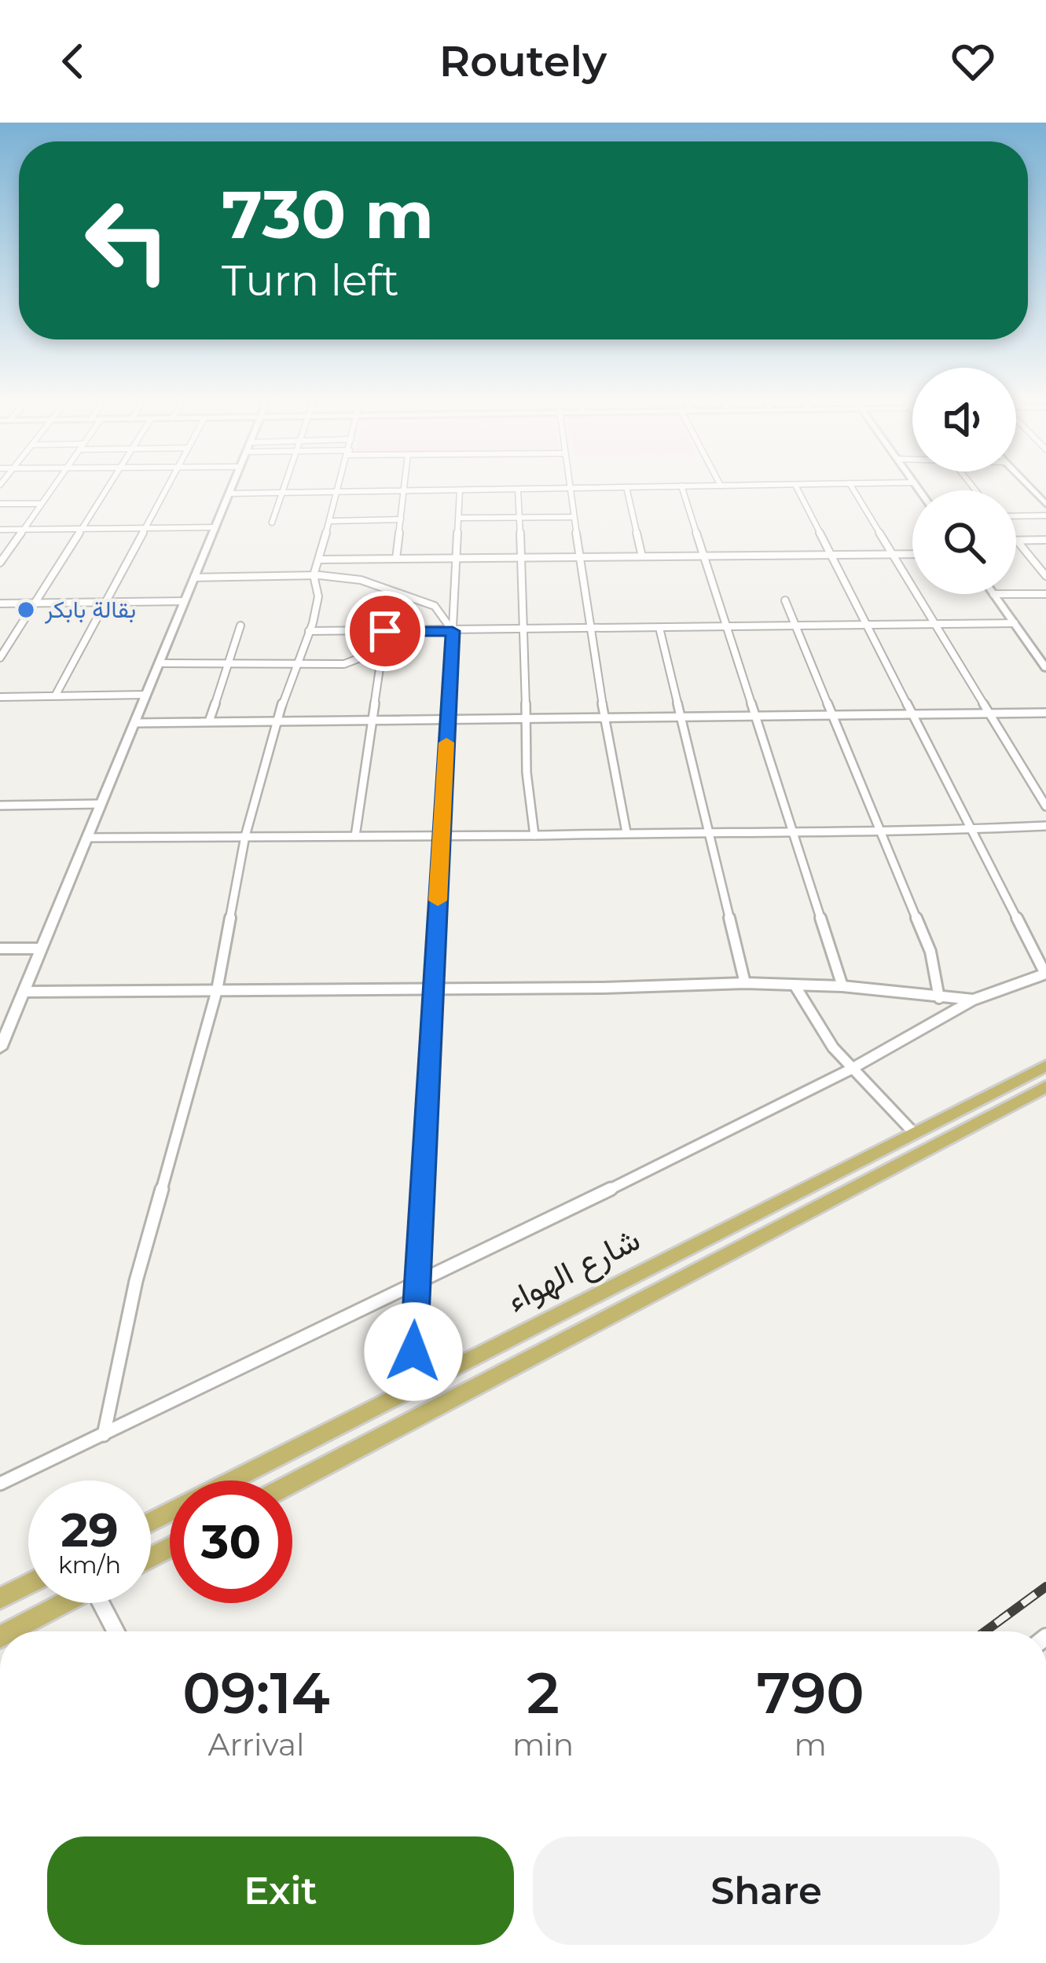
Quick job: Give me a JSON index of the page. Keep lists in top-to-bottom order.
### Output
{
  "streets": {
    "main road": ["شارع الهواء"]
  },
  "places": ["بقالة بابكر"],
  "page": {
    "header": "Routely",
    "turn": ["730 m", "Turn left"],
    "speed": "29 km/h",
    "limit": "30",
    "eta": [
      "09:14",
      "Arrival",
      "2",
      "min",
      "790",
      "m"
    ],
    "buttons": ["Exit", "Share"]
  }
}
